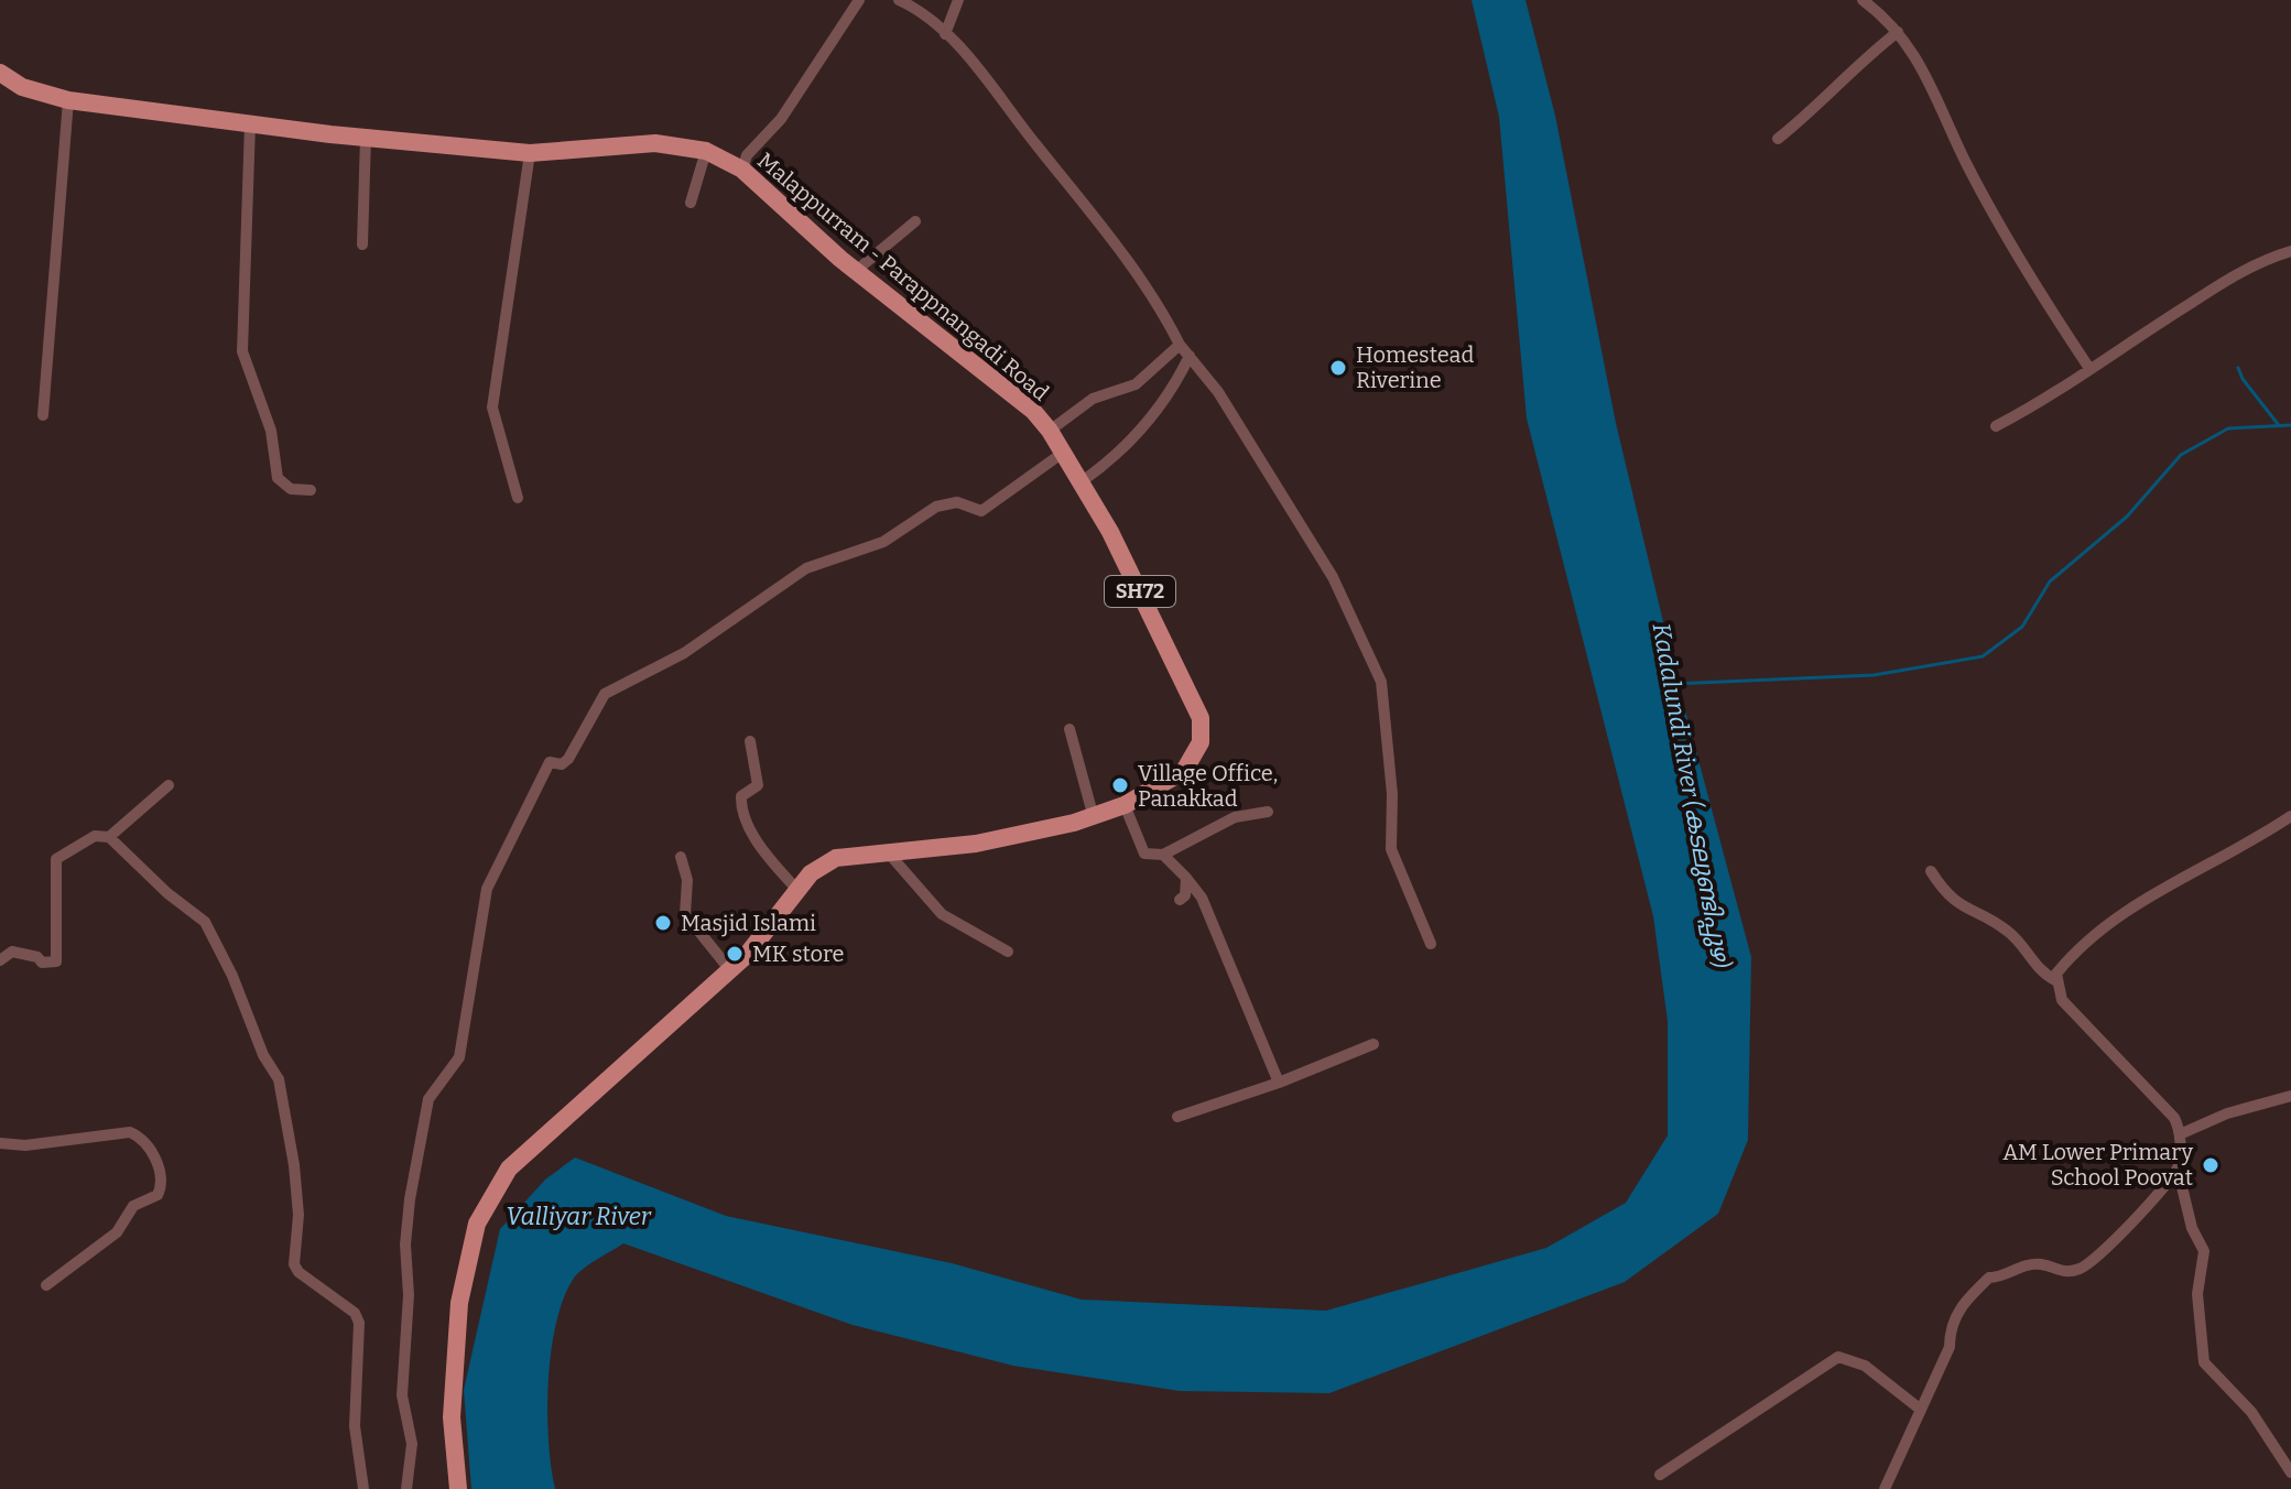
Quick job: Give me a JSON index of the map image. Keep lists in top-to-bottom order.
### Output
{
  "streets": {
    "main road": ["Malappurram - Parappnangadi Road", "SH72"]
  },
  "water": ["Kadalundi River (കടലുണ്ടിപ്പുഴ)", "Valliyar River"],
  "places": [
    "Homestead Riverine",
    "Village Office, Panakkad",
    "Masjid Islami",
    "MK store",
    "AM Lower Primary School Poovat"
  ]
}
